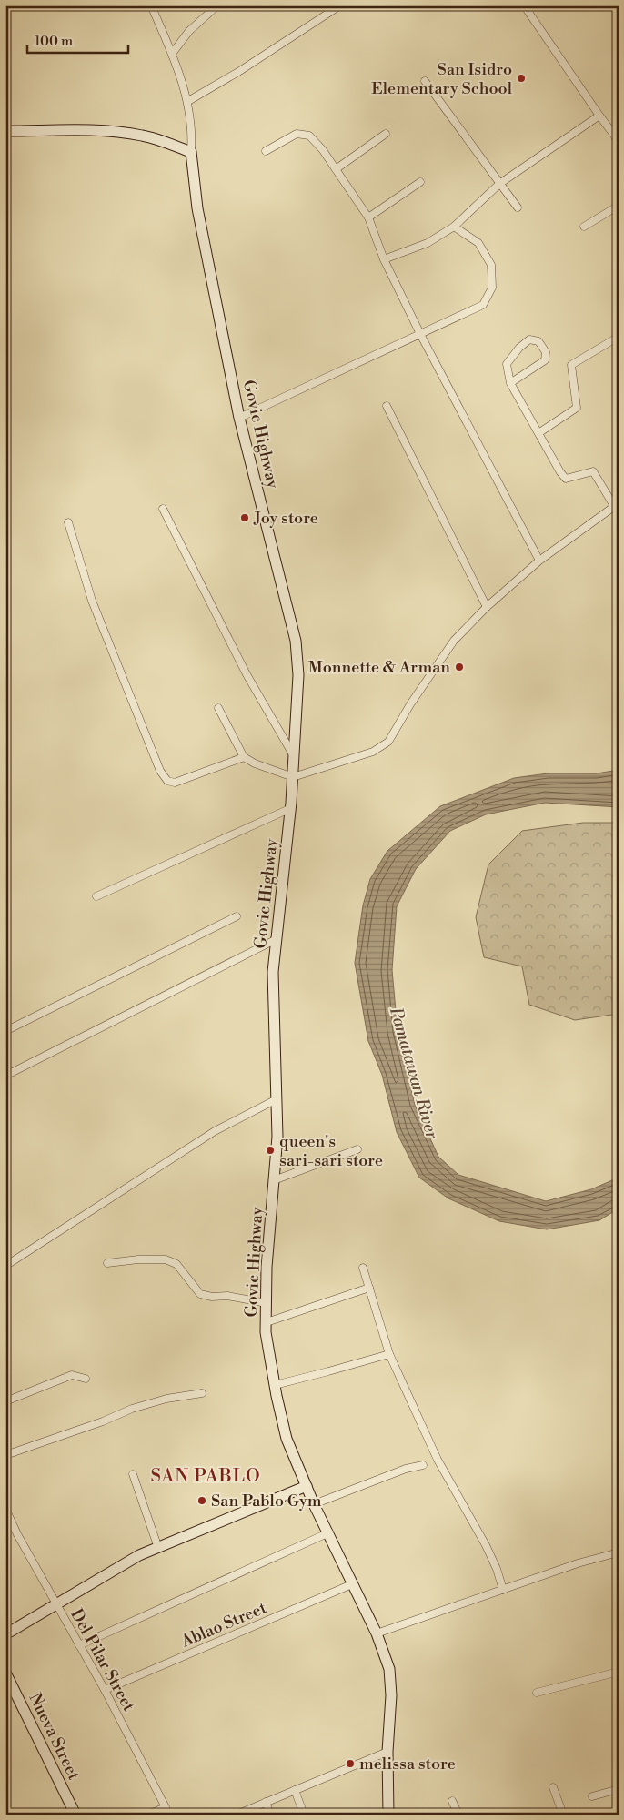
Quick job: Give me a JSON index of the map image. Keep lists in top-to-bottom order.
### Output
{
  "streets": {
    "main road": ["Govic Highway", "Nueva Street"],
    "street": ["Ablao Street", "Del Pilar Street"]
  },
  "crossings": [
    ["Govic Highway", "Ablao Street"],
    ["Ablao Street", "Del Pilar Street"]
  ],
  "districts": ["SAN PABLO"],
  "water": ["Pamatawan River"],
  "places": [
    "San Isidro Elementary School",
    "Joy store",
    "Monnette & Arman",
    "queen's sari-sari store",
    "San Pablo Gym",
    "melissa store"
  ],
  "scale_bar": "100 m"
}
